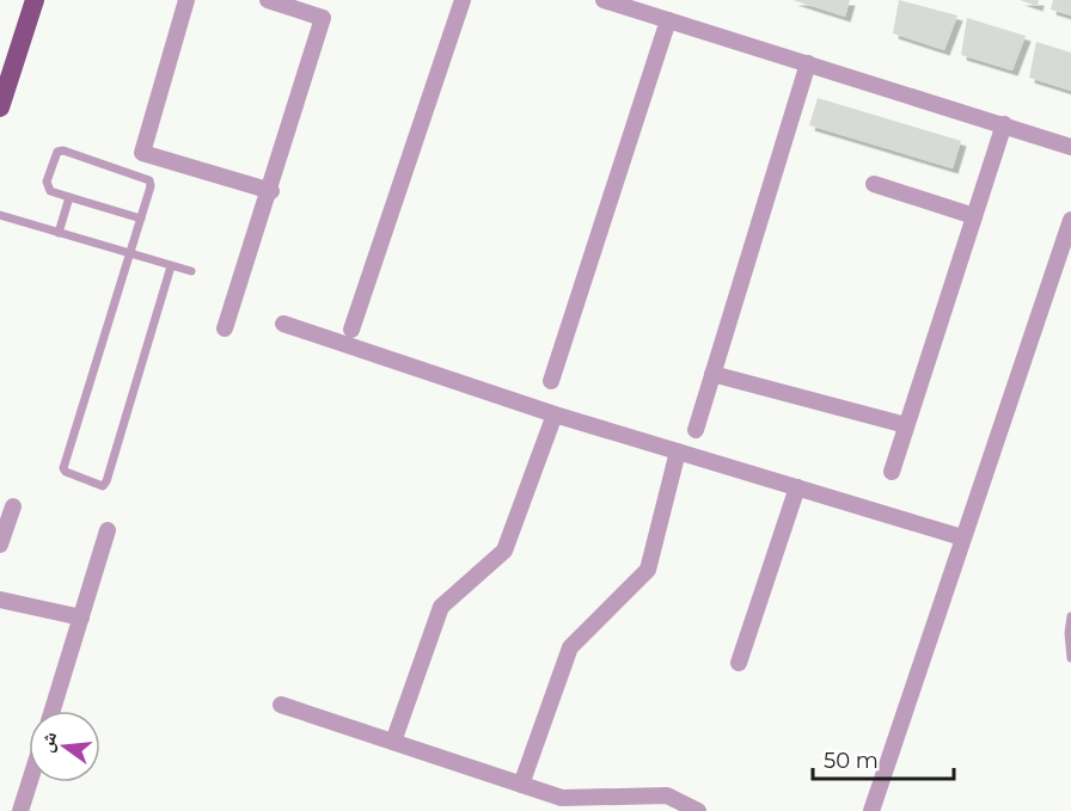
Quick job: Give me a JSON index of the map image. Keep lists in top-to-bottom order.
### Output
{
  "scale_bar": "50 m",
  "north": "left"
}
